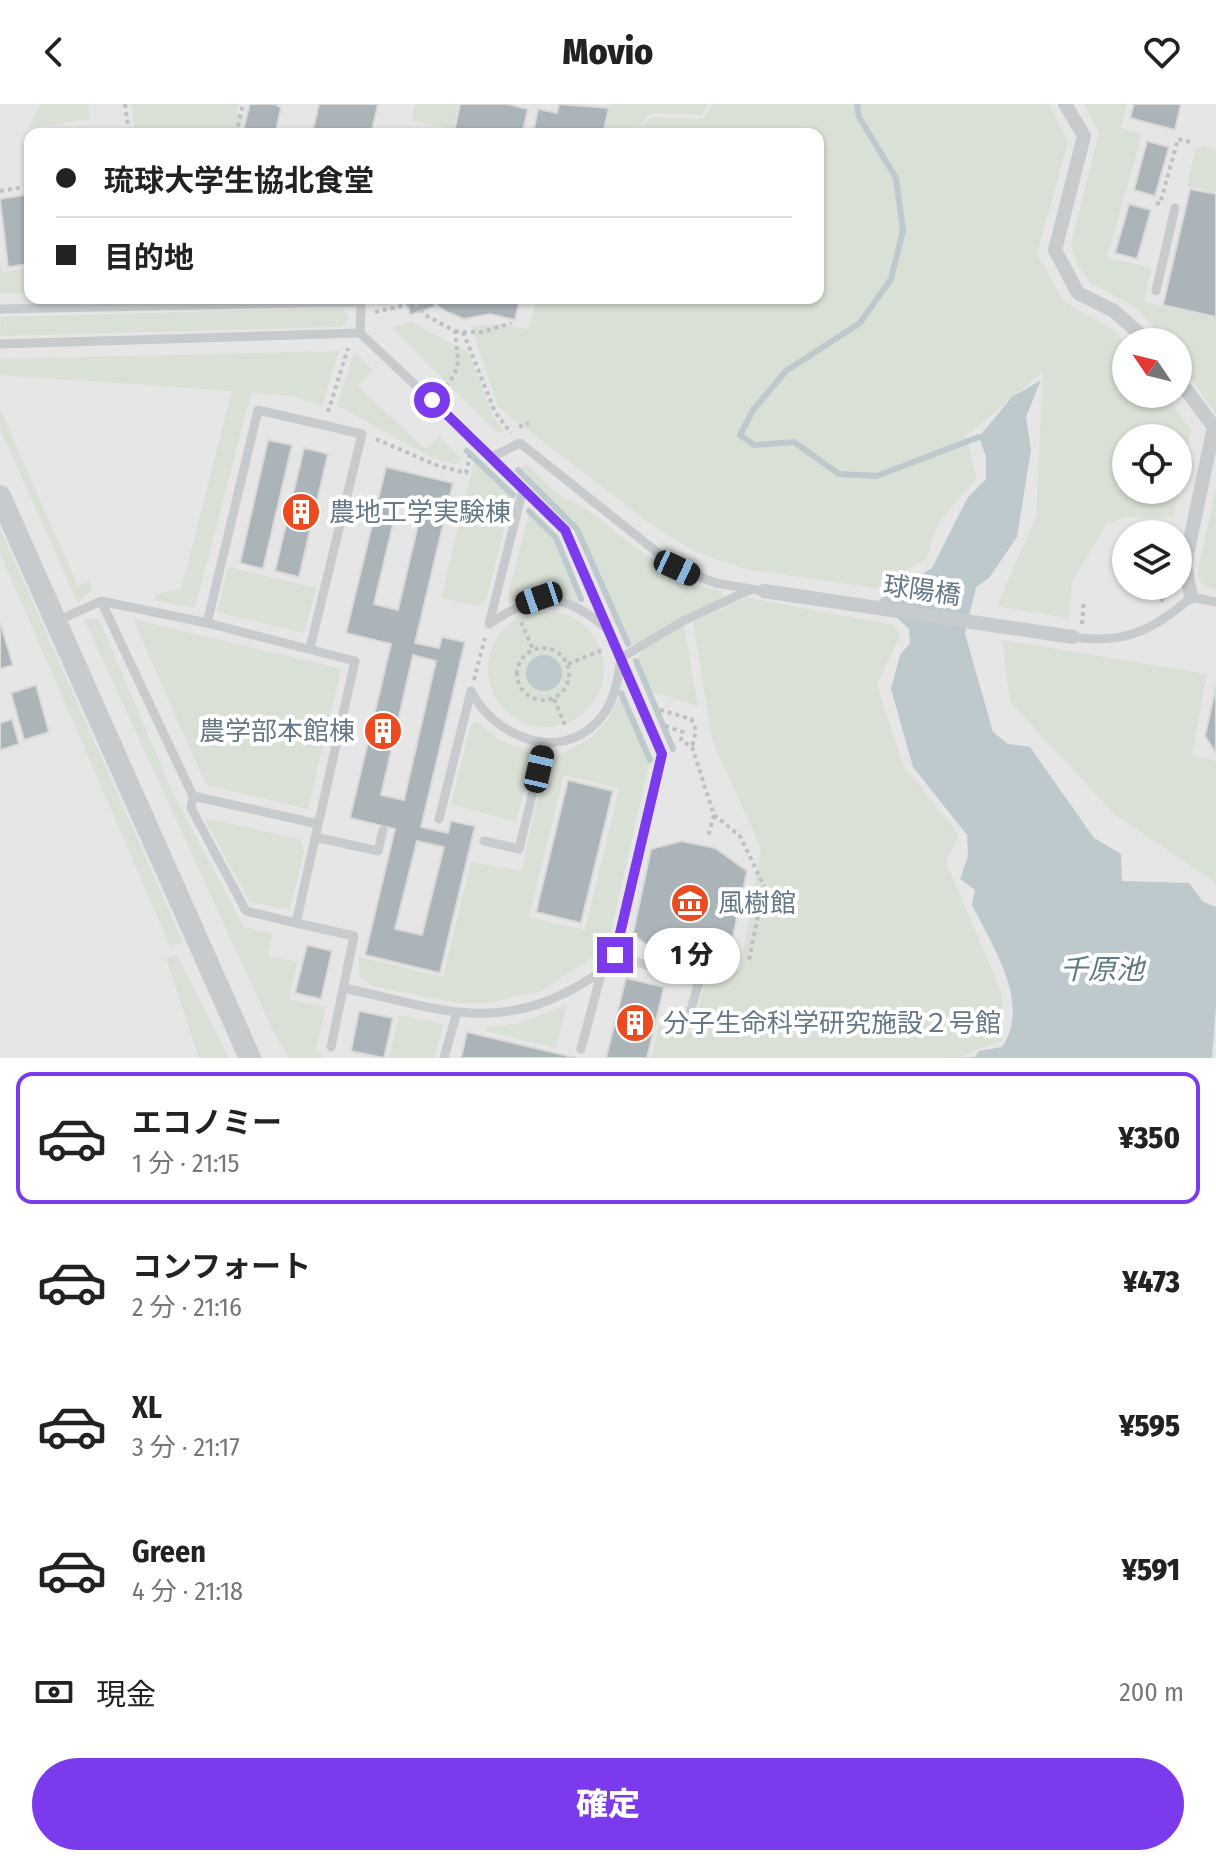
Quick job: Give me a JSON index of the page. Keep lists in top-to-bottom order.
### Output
{
  "streets": {
    "street": ["球陽橋"]
  },
  "water": ["千原池"],
  "places": {
    "building": ["農地工学実験棟", "農学部本館棟", "分子生命科学研究施設２号館"],
    "museum": ["風樹館"]
  },
  "north": "top left",
  "page": {
    "header": "Movio",
    "banner": ["琉球大学生協北食堂", "目的地"],
    "bubble": "1 分",
    "list": [
      {
        "name": "エコノミー",
        "note": "1 分 · 21:15",
        "value": "¥350"
      },
      {
        "name": "コンフォート",
        "note": "2 分 · 21:16",
        "value": "¥473"
      },
      {
        "name": "XL",
        "note": "3 分 · 21:17",
        "value": "¥595"
      },
      {
        "name": "Green",
        "note": "4 分 · 21:18",
        "value": "¥591"
      }
    ],
    "pay": ["現金", "200 m"],
    "buttons": "確定"
  }
}
